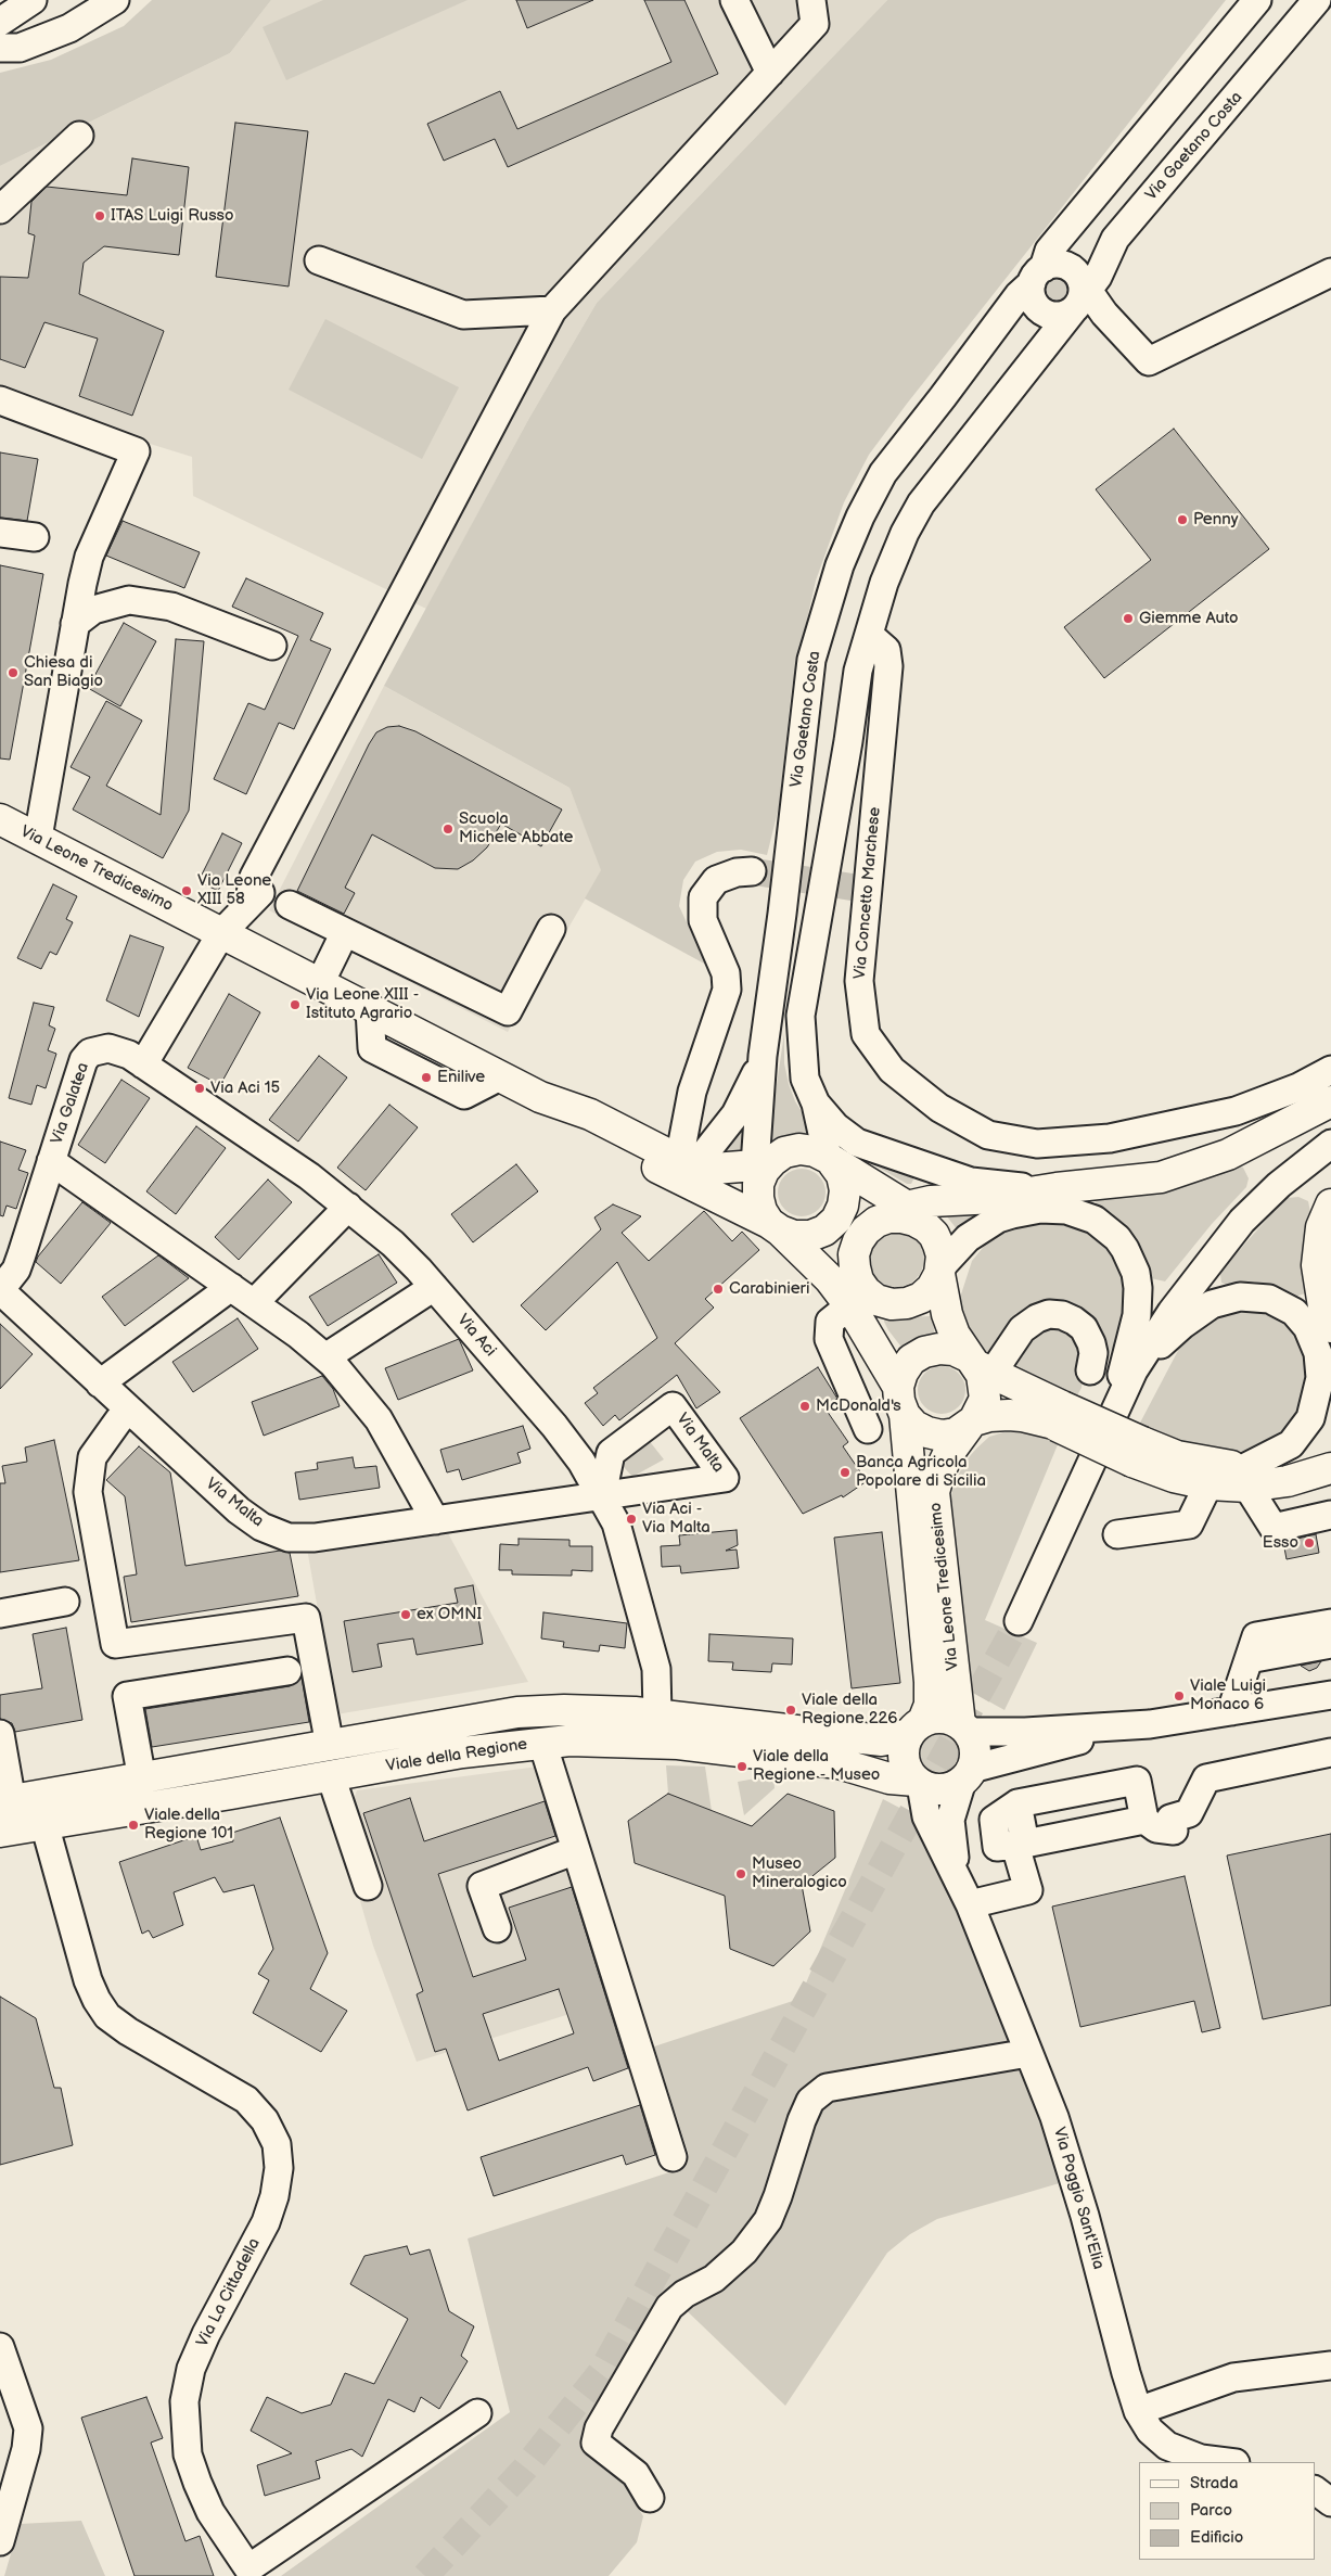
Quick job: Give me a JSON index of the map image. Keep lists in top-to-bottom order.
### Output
{
  "streets": {
    "main road": ["Via Leone Tredicesimo", "Viale della Regione"],
    "street": [
      "Via Gaetano Costa",
      "Via Concetto Marchese",
      "Via Galatea",
      "Via Aci",
      "Via Malta",
      "Via Poggio Sant'Elia",
      "Via La Cittadella"
    ]
  },
  "crossings": [
    ["Via Gaetano Costa", "Via Concetto Marchese"],
    ["Via Leone Tredicesimo", "Viale della Regione"],
    ["Via Galatea", "Via Aci"],
    ["Via Galatea", "Via Malta"],
    ["Via Aci", "Via Malta"],
    ["Via Aci", "Viale della Regione"],
    ["Viale della Regione", "Via La Cittadella"]
  ],
  "places": [
    "ITAS Luigi Russo",
    "Penny",
    "Giemme Auto",
    "Chiesa di San Biagio",
    "Scuola Michele Abbate",
    "Via Leone XIII 58",
    "Via Leone XIII - Istituto Agrario",
    "Enilive",
    "Via Aci 15",
    "Carabinieri",
    "McDonald's",
    "Banca Agricola Popolare di Sicilia",
    "Via Aci - Via Malta",
    "Esso",
    "ex OMNI",
    "Viale Luigi Monaco 6",
    "Viale della Regione 226",
    "Viale della Regione - Museo",
    "Viale della Regione 101",
    "Museo Mineralogico"
  ],
  "legend": ["Strada", "Parco", "Edificio"]
}
